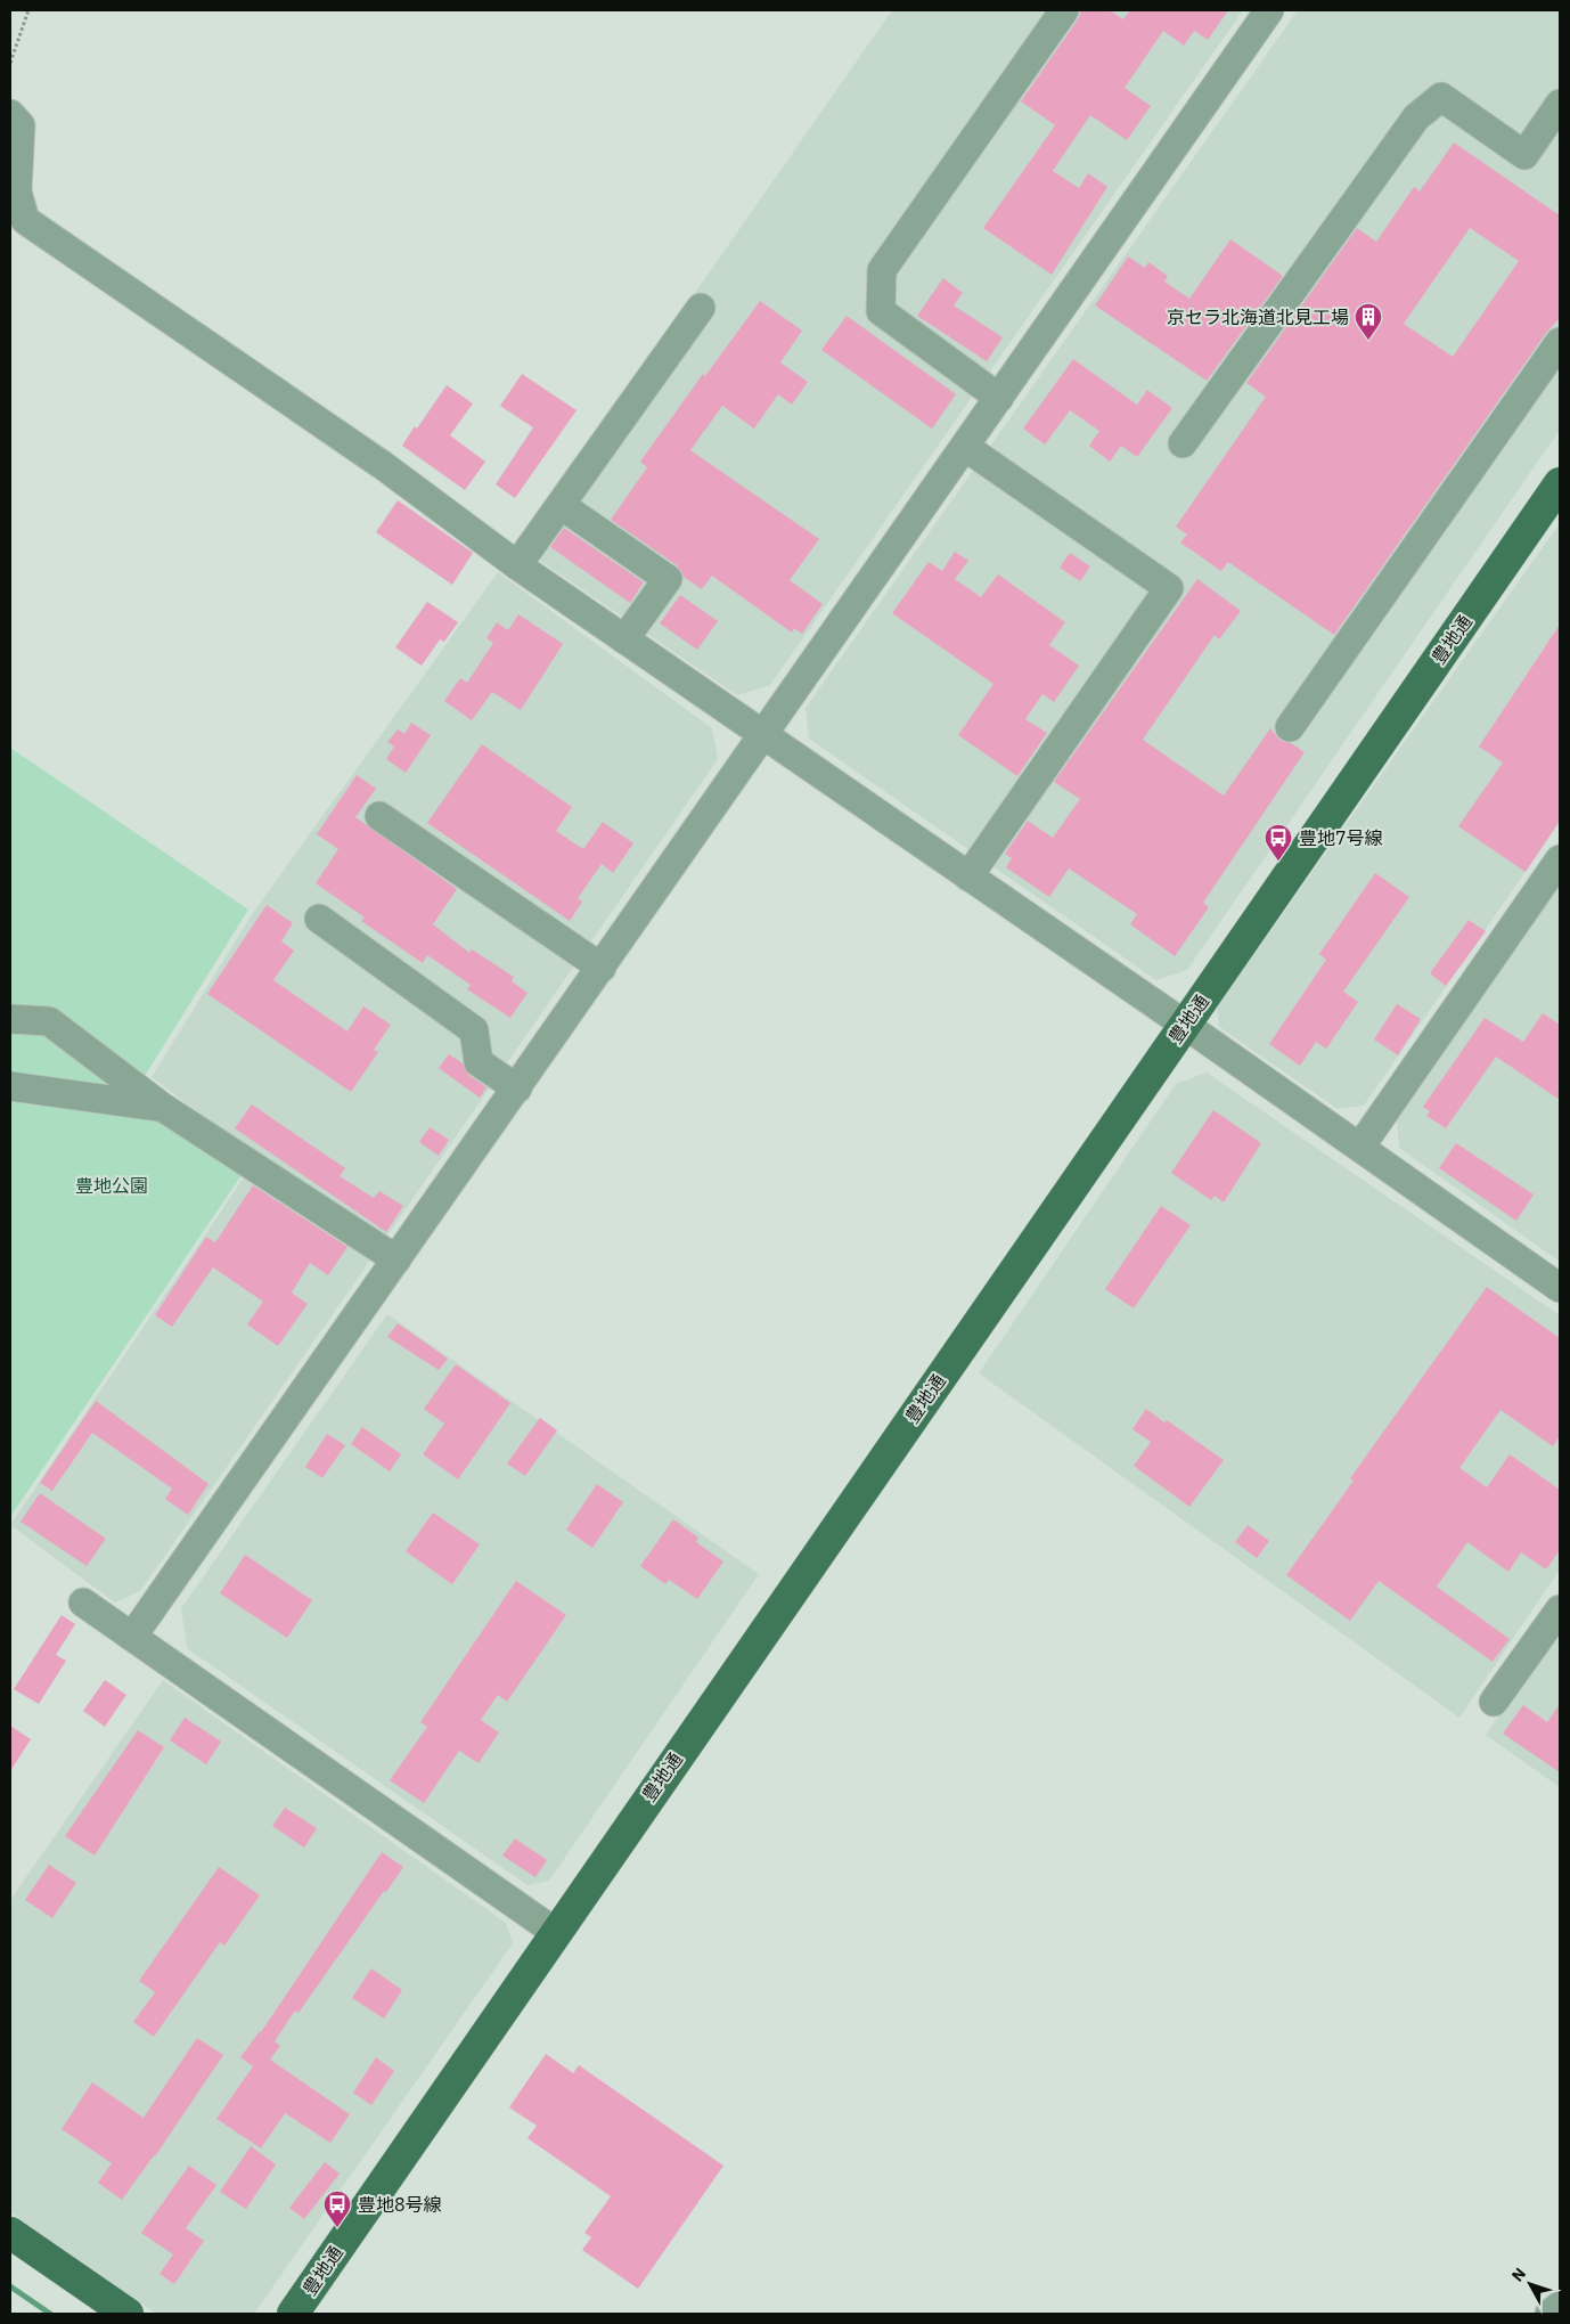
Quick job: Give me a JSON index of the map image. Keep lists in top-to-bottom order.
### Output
{
  "streets": {
    "main road": ["豊地通"]
  },
  "parks": ["豊地公園"],
  "places": {
    "building": ["京セラ北海道北見工場"],
    "bus stop": ["豊地7号線", "豊地8号線"]
  },
  "north": "top left"
}
